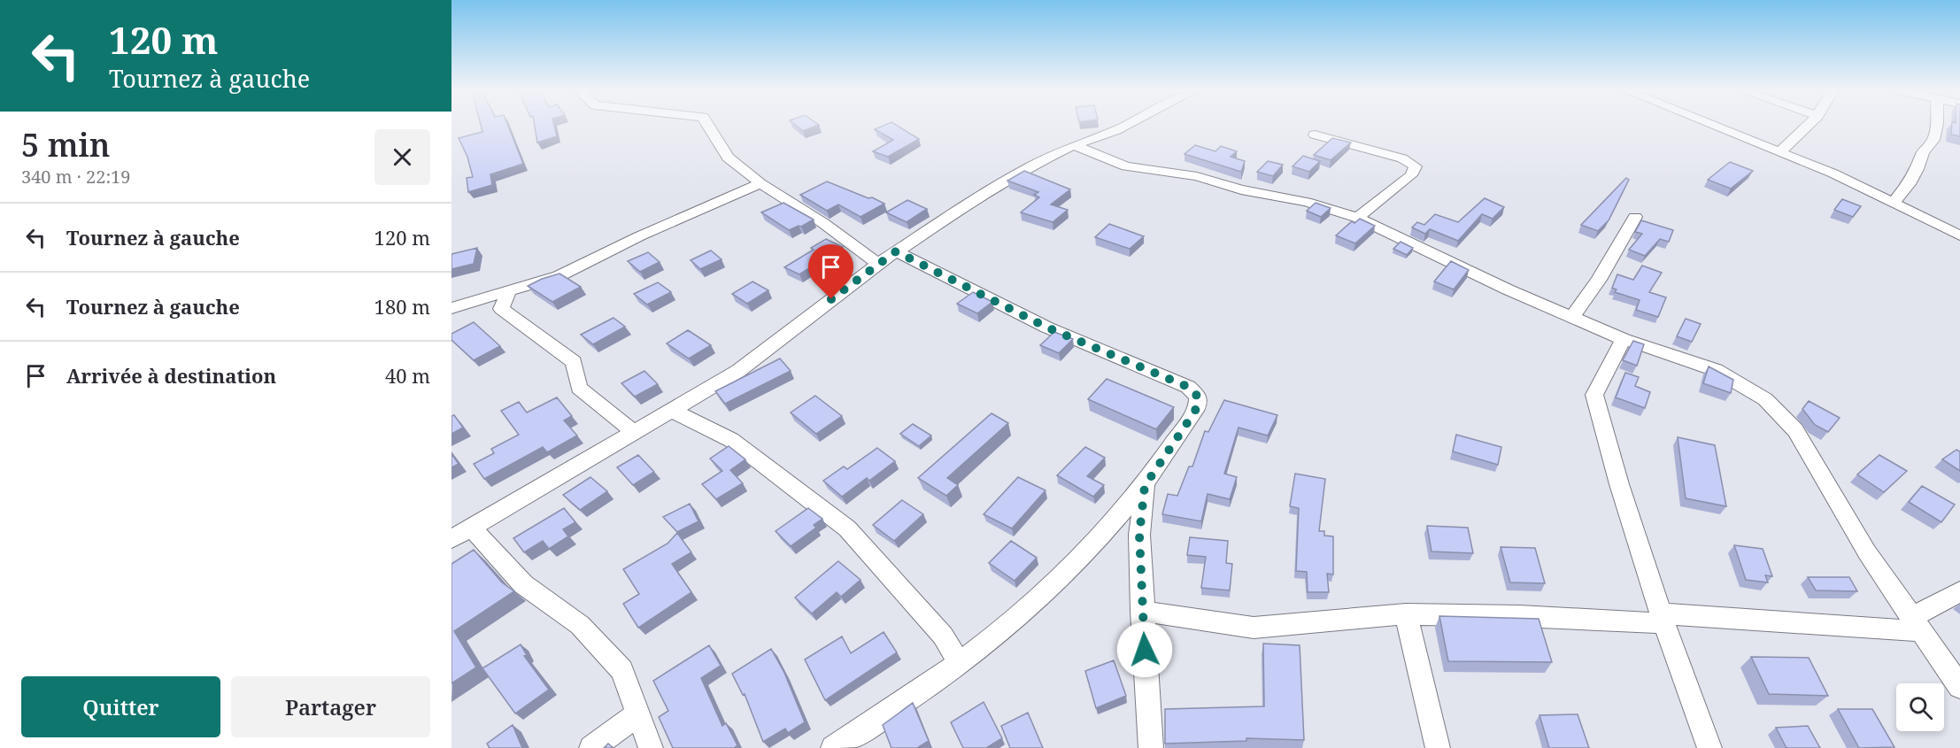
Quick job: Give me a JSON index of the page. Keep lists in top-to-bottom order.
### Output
{
  "page": {
    "turn": ["120 m", "Tournez à gauche"],
    "heading": ["5 min", "340 m · 22:19"],
    "list": [
      {
        "name": "Tournez à gauche",
        "value": "120 m"
      },
      {
        "name": "Tournez à gauche",
        "value": "180 m"
      },
      {
        "name": "Arrivée à destination",
        "value": "40 m"
      }
    ],
    "buttons": ["Quitter", "Partager"]
  }
}
